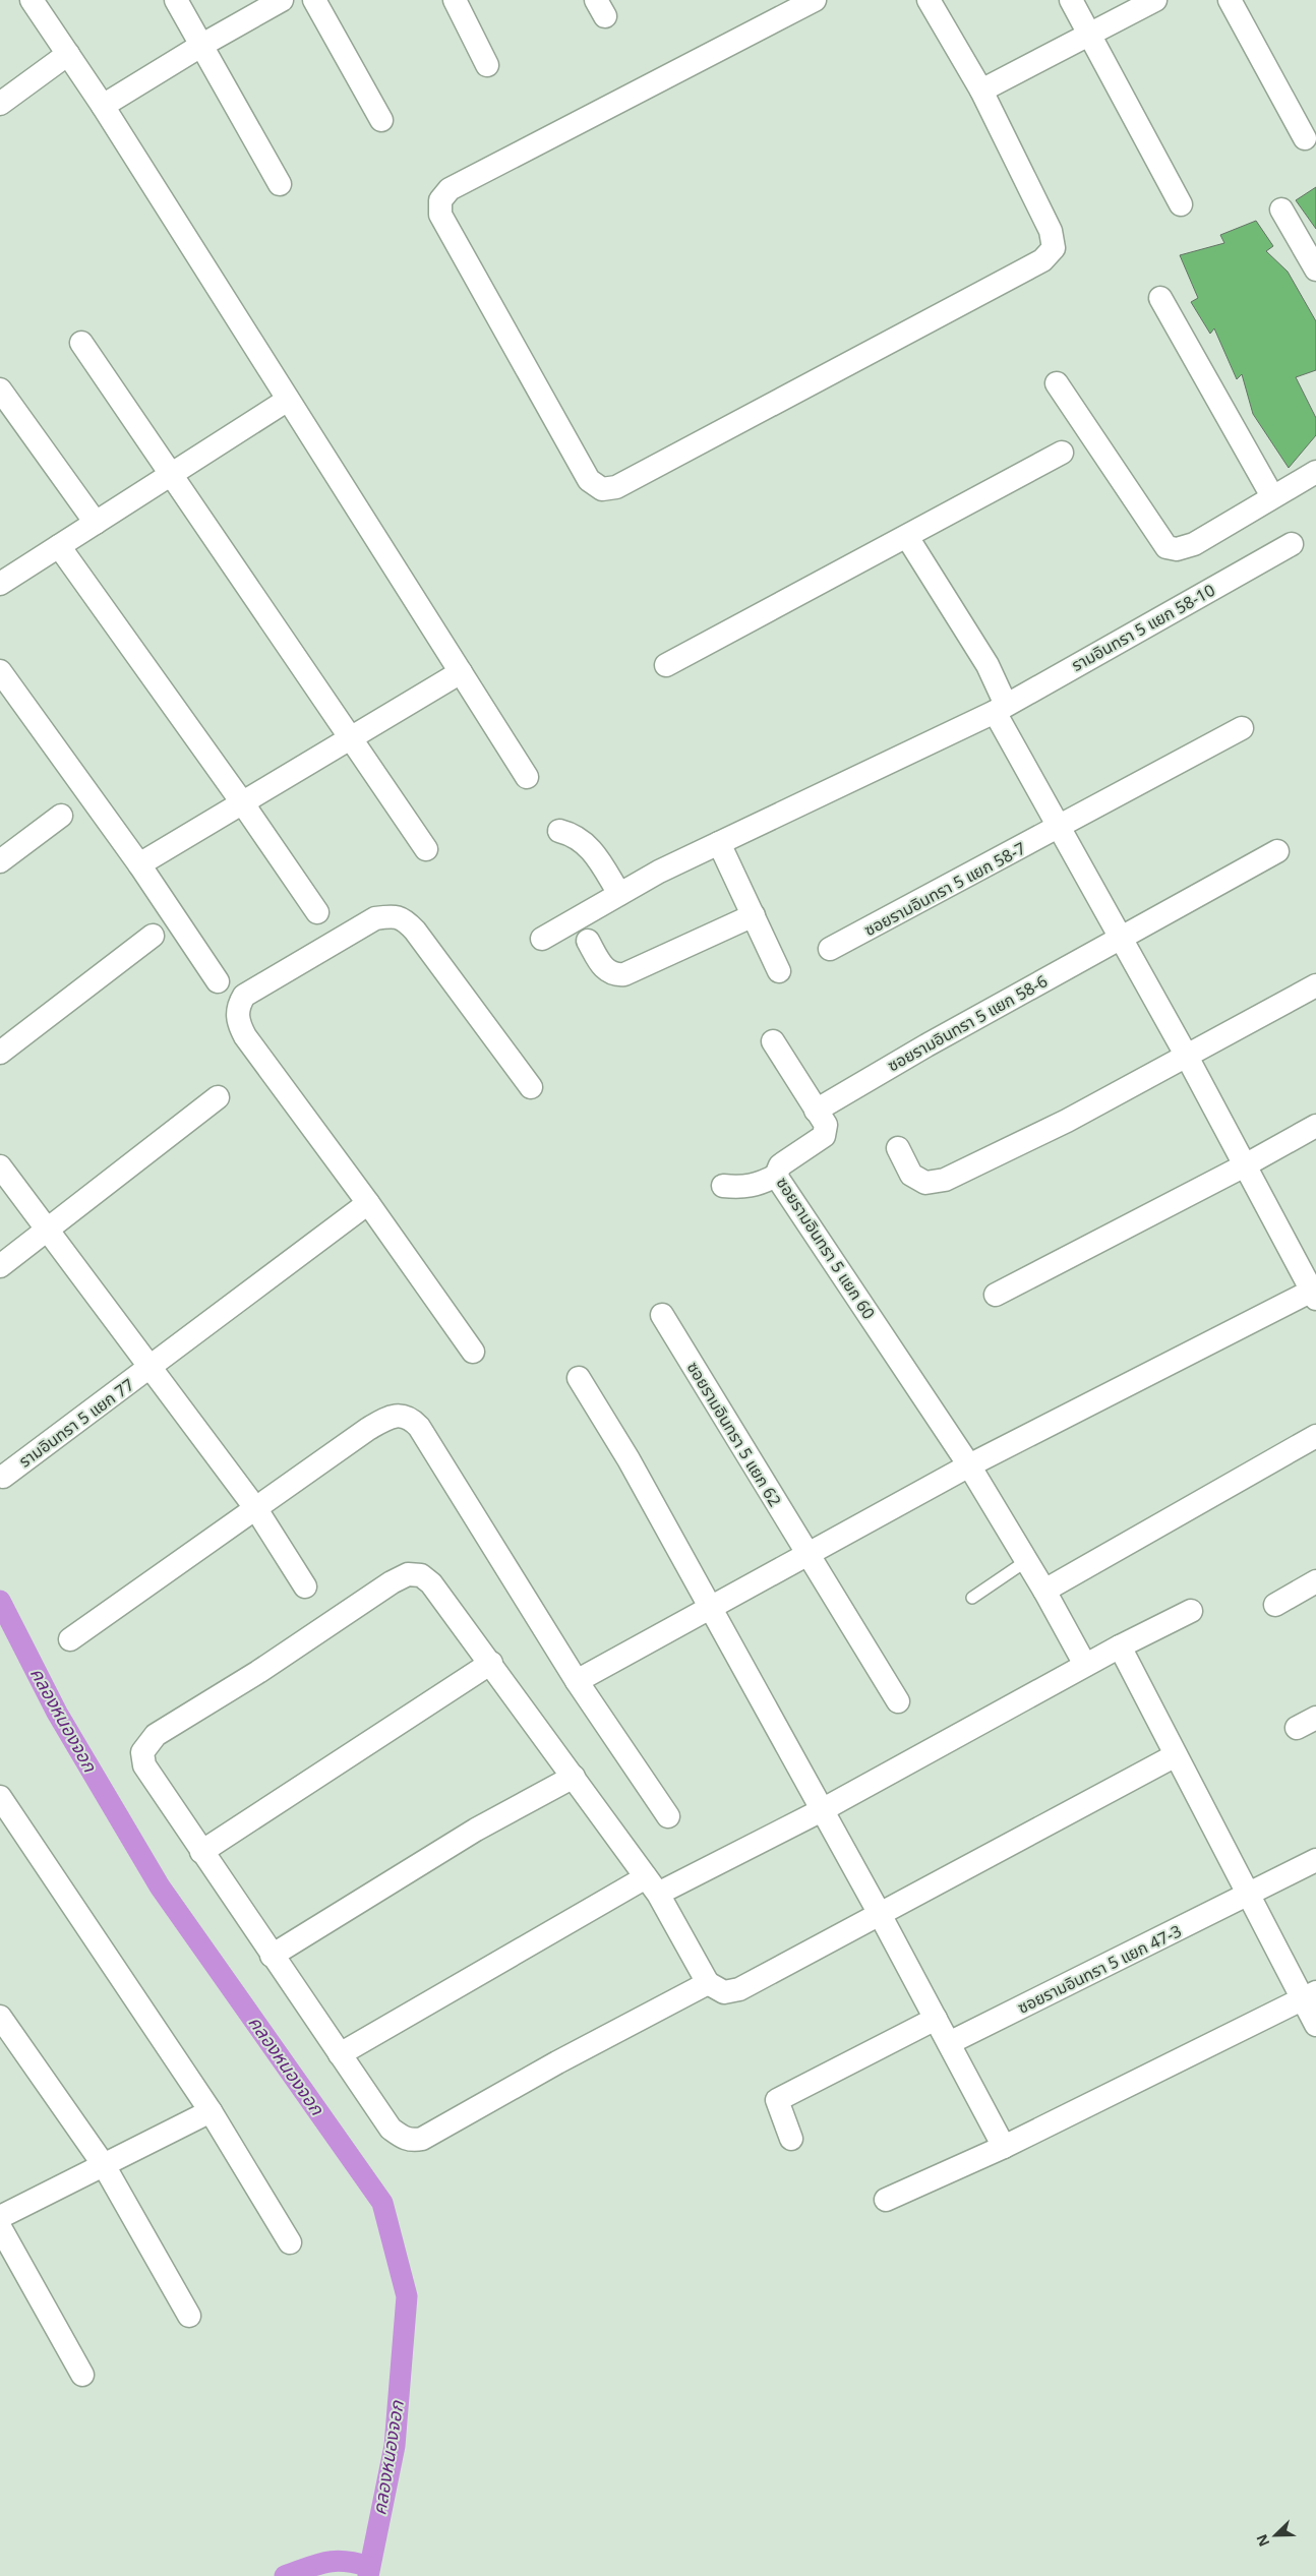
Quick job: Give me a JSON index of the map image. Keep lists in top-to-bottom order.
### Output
{
  "streets": {
    "street": [
      "รามอินทรา 5 แยก 58-10",
      "ซอยรามอินทรา 5 แยก 58-7",
      "ซอยรามอินทรา 5 แยก 58-6",
      "ซอยรามอินทรา 5 แยก 60",
      "รามอินทรา 5 แยก 77",
      "ซอยรามอินทรา 5 แยก 62",
      "ซอยรามอินทรา 5 แยก 47-3"
    ]
  },
  "crossings": [
    ["ซอยรามอินทรา 5 แยก 58-6", "ซอยรามอินทรา 5 แยก 60"]
  ],
  "water": ["คลองหนองจอก"],
  "north": "bottom left"
}
